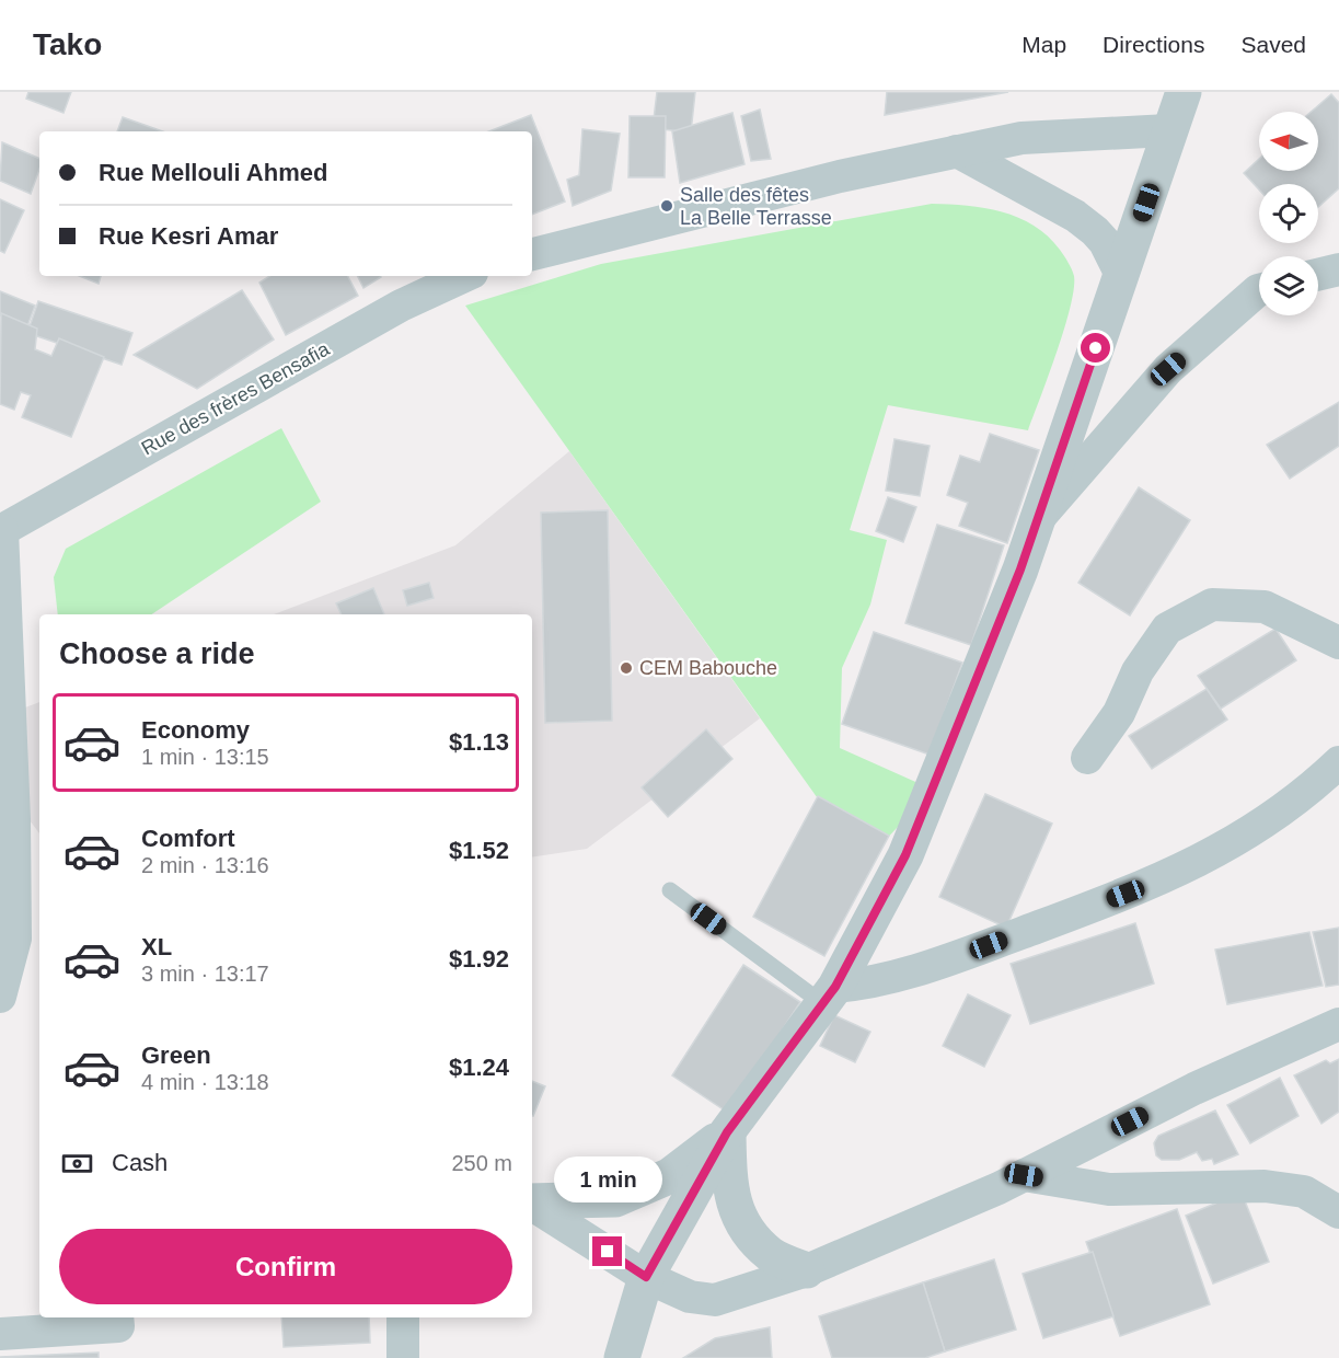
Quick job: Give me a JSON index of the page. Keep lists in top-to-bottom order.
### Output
{
  "streets": {
    "street": ["Rue des frères Bensafia"]
  },
  "places": ["Salle des fêtes La Belle Terrasse", "CEM Babouche"],
  "north": "left",
  "page": {
    "header": "Tako",
    "nav": ["Map", "Directions", "Saved"],
    "banner": ["Rue Mellouli Ahmed", "Rue Kesri Amar"],
    "heading": "Choose a ride",
    "list": [
      {
        "name": "Economy",
        "note": "1 min · 13:15",
        "value": "$1.13"
      },
      {
        "name": "Comfort",
        "note": "2 min · 13:16",
        "value": "$1.52"
      },
      {
        "name": "XL",
        "note": "3 min · 13:17",
        "value": "$1.92"
      },
      {
        "name": "Green",
        "note": "4 min · 13:18",
        "value": "$1.24"
      }
    ],
    "pay": ["Cash", "250 m"],
    "bubble": "1 min",
    "buttons": "Confirm"
  }
}
